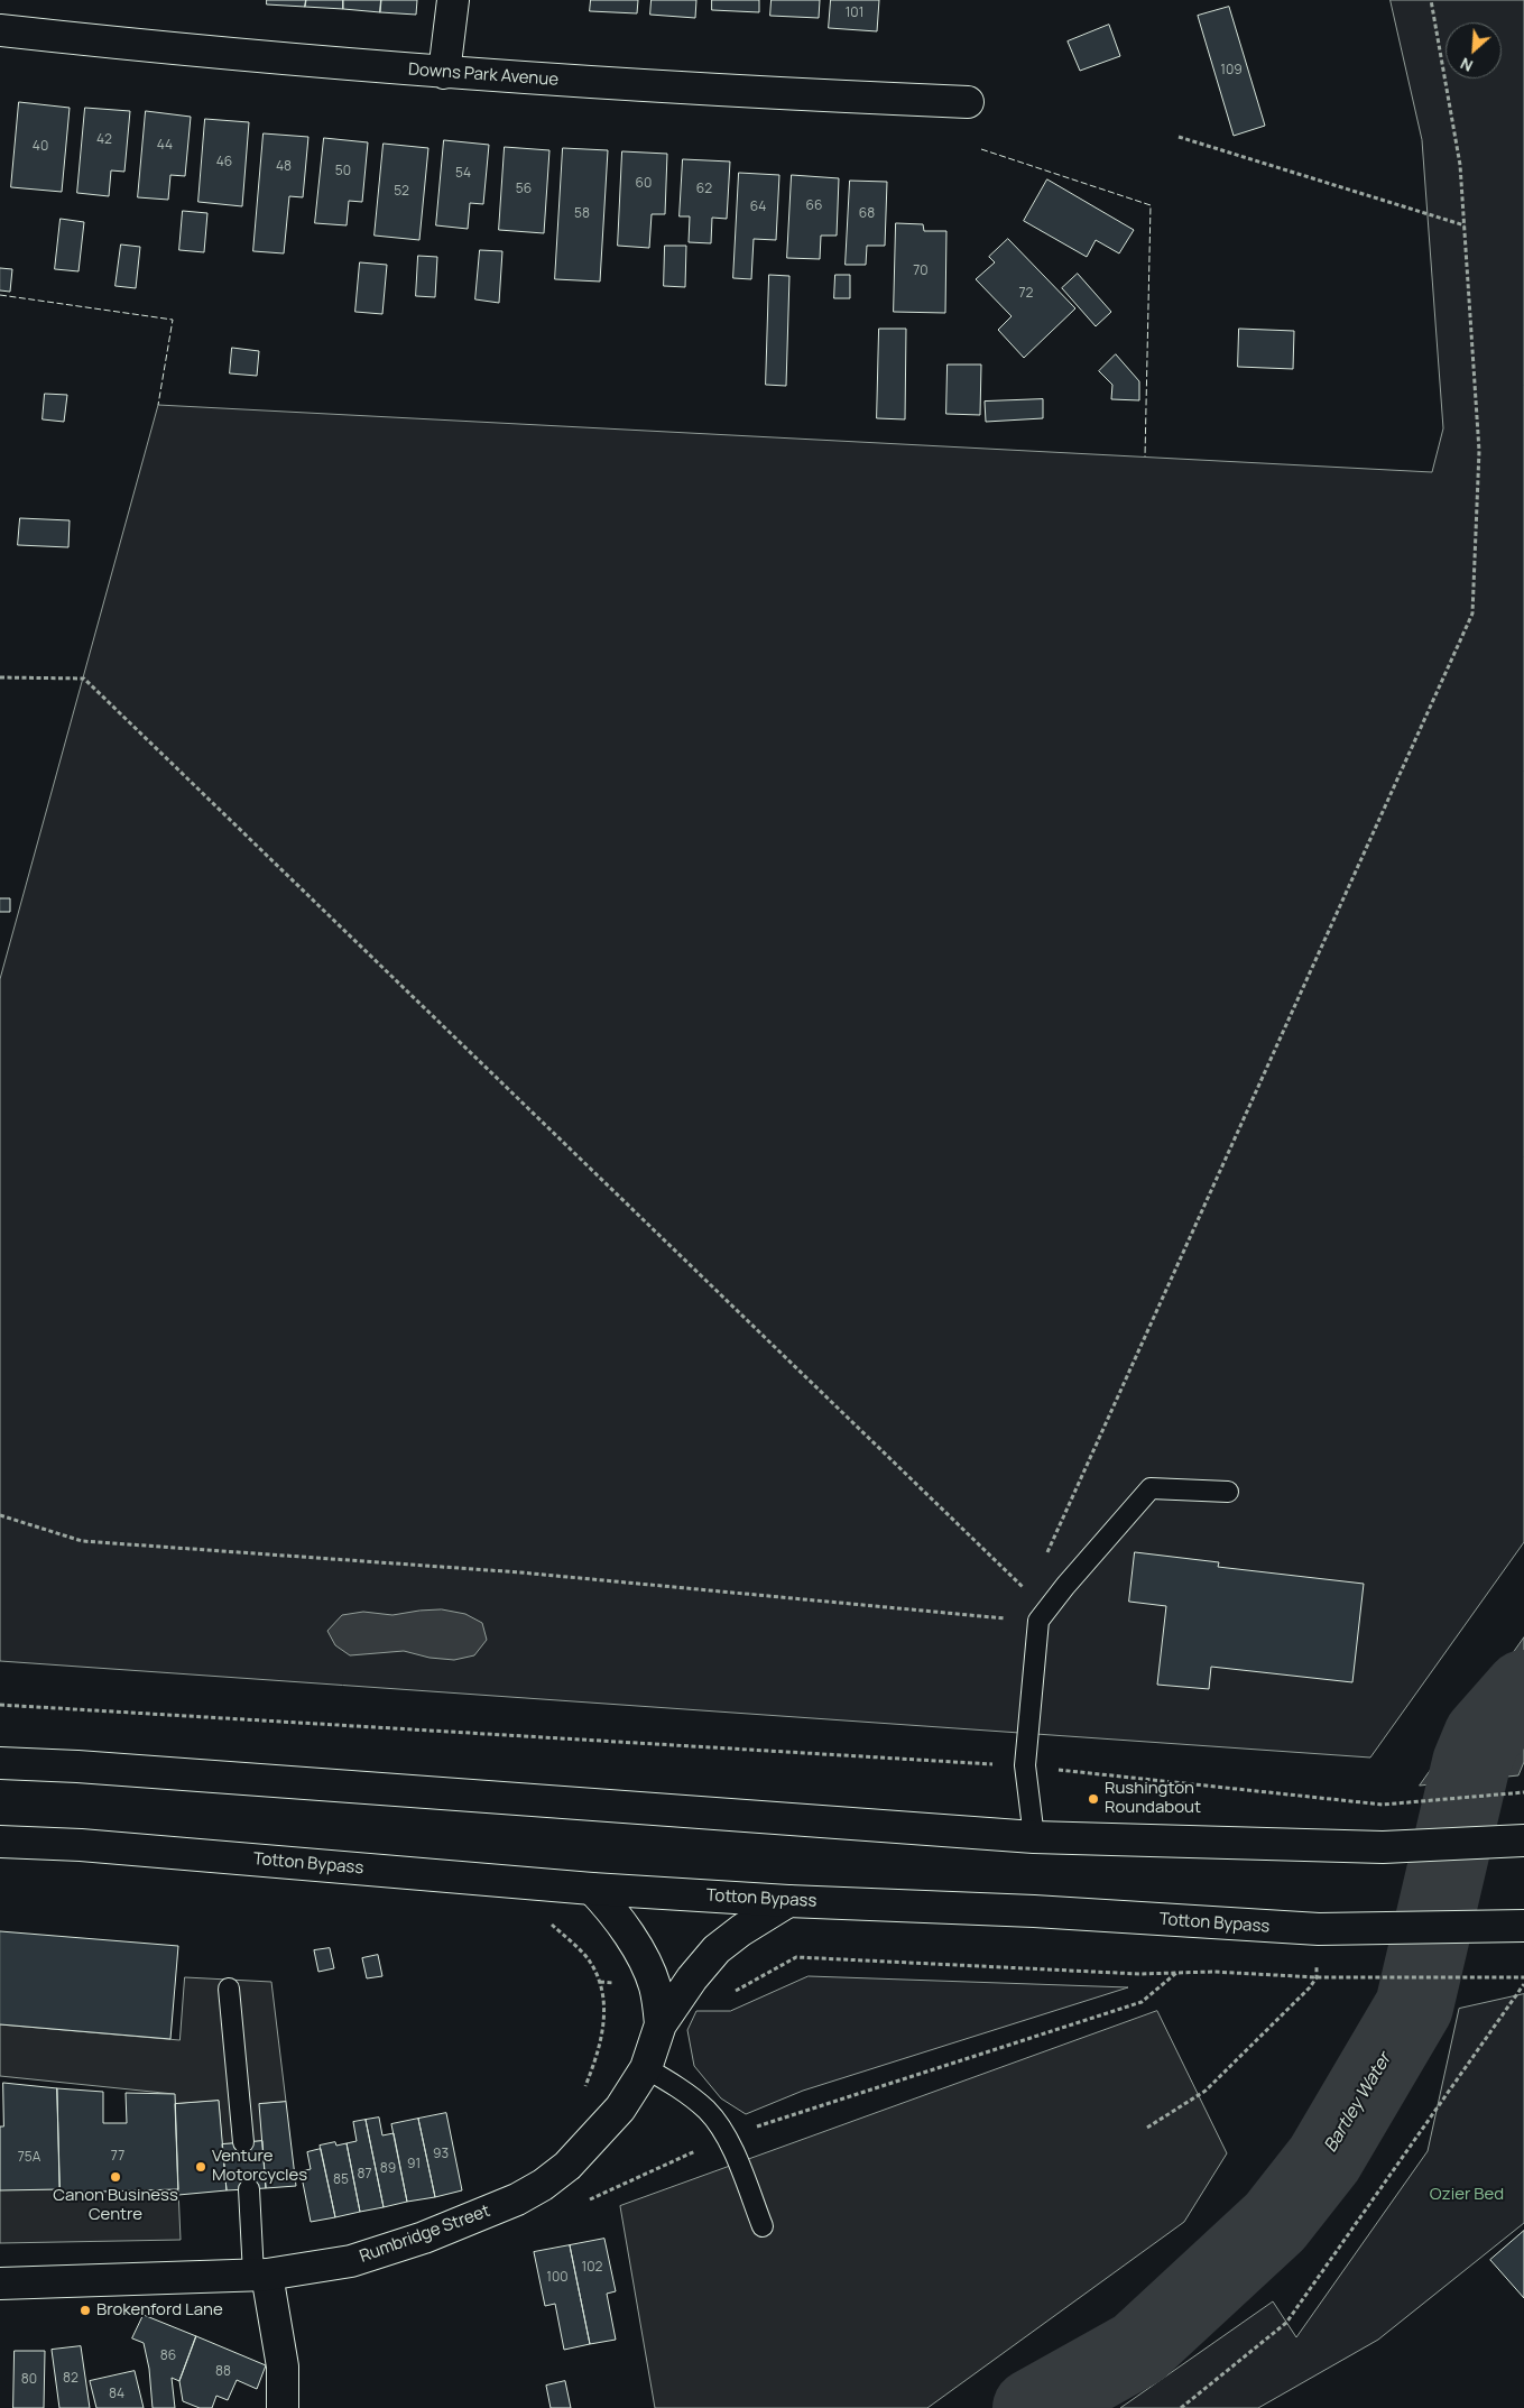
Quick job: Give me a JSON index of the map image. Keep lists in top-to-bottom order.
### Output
{
  "streets": {
    "main road": ["Downs Park Avenue", "Totton Bypass", "Rumbridge Street"]
  },
  "crossings": [
    ["Totton Bypass", "Rumbridge Street"]
  ],
  "water": ["Bartley Water"],
  "parks": ["Ozier Bed"],
  "places": [
    "Rushington Roundabout",
    "Venture Motorcycles",
    "Canon Business Centre",
    "Brokenford Lane"
  ],
  "house_numbers": [
    "101",
    "109",
    "42",
    "44",
    "40",
    "46",
    "48",
    "50",
    "54",
    "60",
    "56",
    "62",
    "52",
    "66",
    "64",
    "58",
    "68",
    "70",
    "72",
    "93",
    "77",
    "75A",
    "91",
    "89",
    "87",
    "85",
    "102",
    "100",
    "86",
    "88",
    "82",
    "80",
    "84"
  ],
  "north": "bottom left"
}
